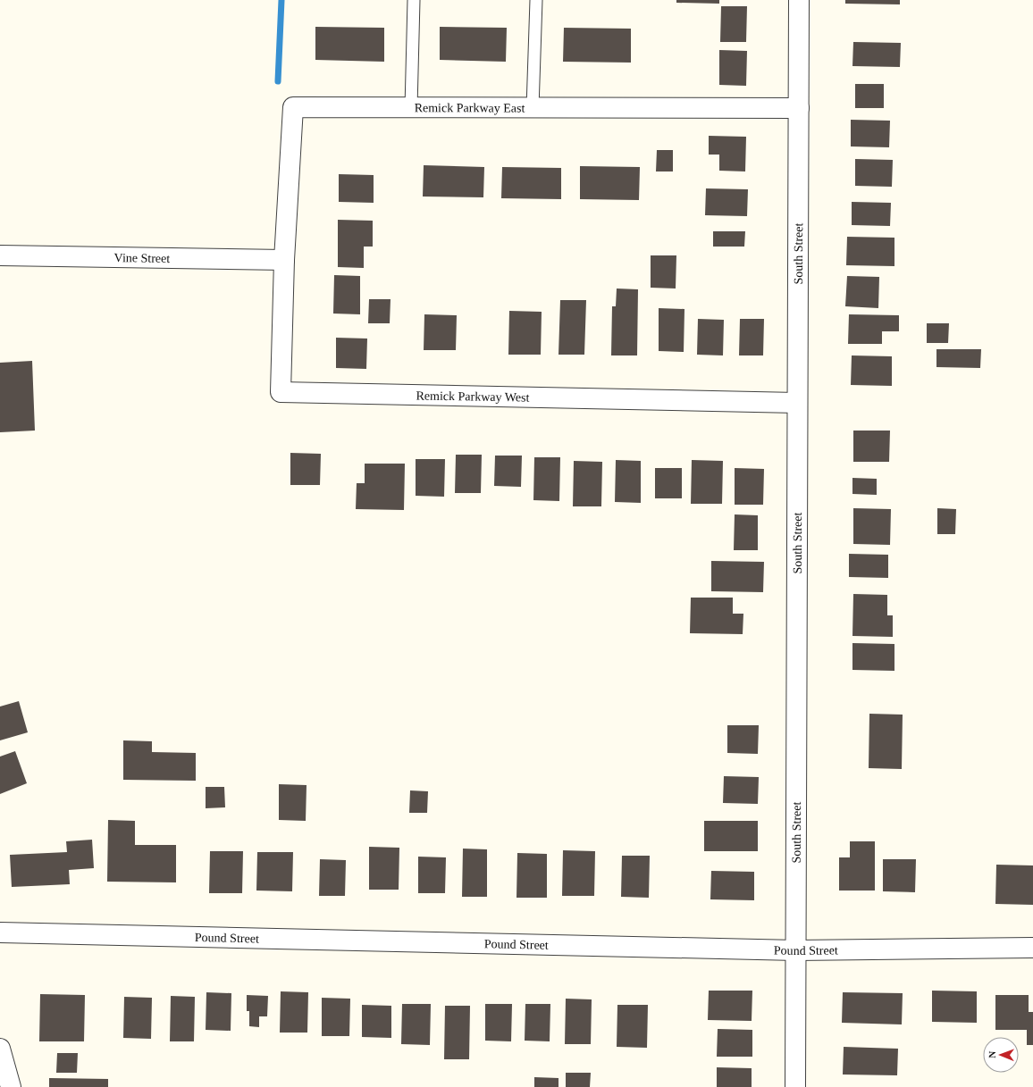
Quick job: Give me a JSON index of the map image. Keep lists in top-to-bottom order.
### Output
{
  "streets": {
    "street": [
      "Remick Parkway East",
      "South Street",
      "Vine Street",
      "Remick Parkway West",
      "Pound Street"
    ]
  },
  "crossings": [
    ["Remick Parkway East", "South Street"],
    ["Remick Parkway East", "Vine Street"],
    ["Remick Parkway East", "Remick Parkway West"],
    ["South Street", "Remick Parkway West"],
    ["South Street", "Pound Street"],
    ["Vine Street", "Remick Parkway West"]
  ],
  "north": "left"
}
